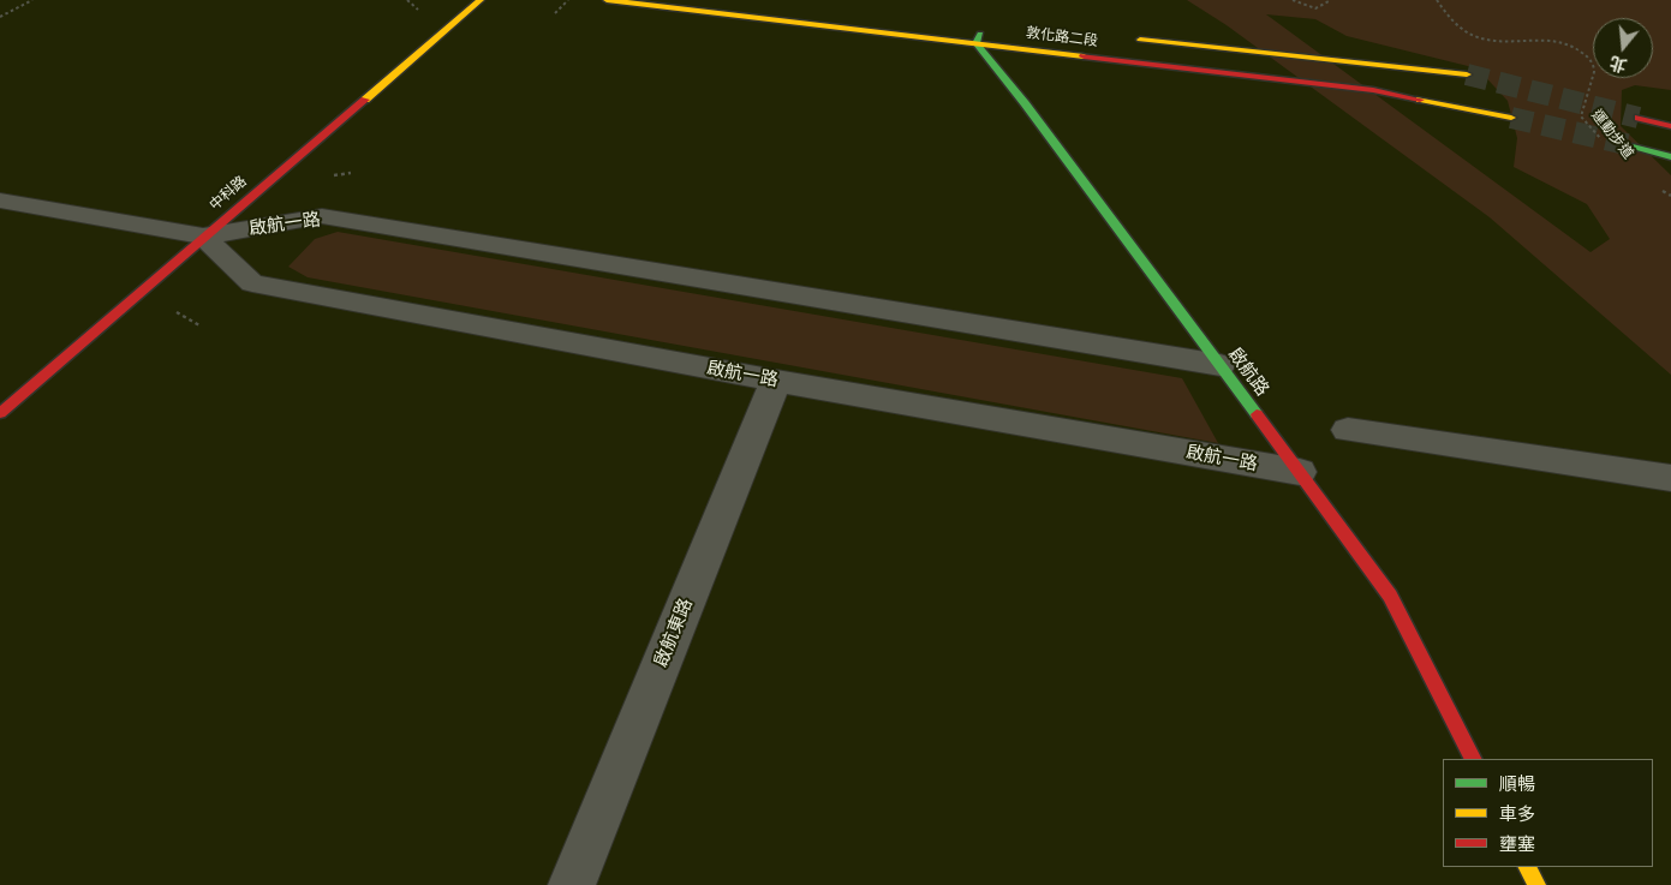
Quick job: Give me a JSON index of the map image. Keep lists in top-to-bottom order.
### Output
{
  "streets": {
    "street": [
      "敦化路二段",
      "中科路",
      "啟航一路",
      "啟航路",
      "啟航東路"
    ],
    "path": ["運動步道"]
  },
  "crossings": [
    ["敦化路二段", "啟航路"],
    ["中科路", "啟航一路"],
    ["啟航一路", "啟航路"],
    ["啟航一路", "啟航東路"]
  ],
  "legend": ["順暢", "車多", "壅塞"],
  "north": "bottom"
}
